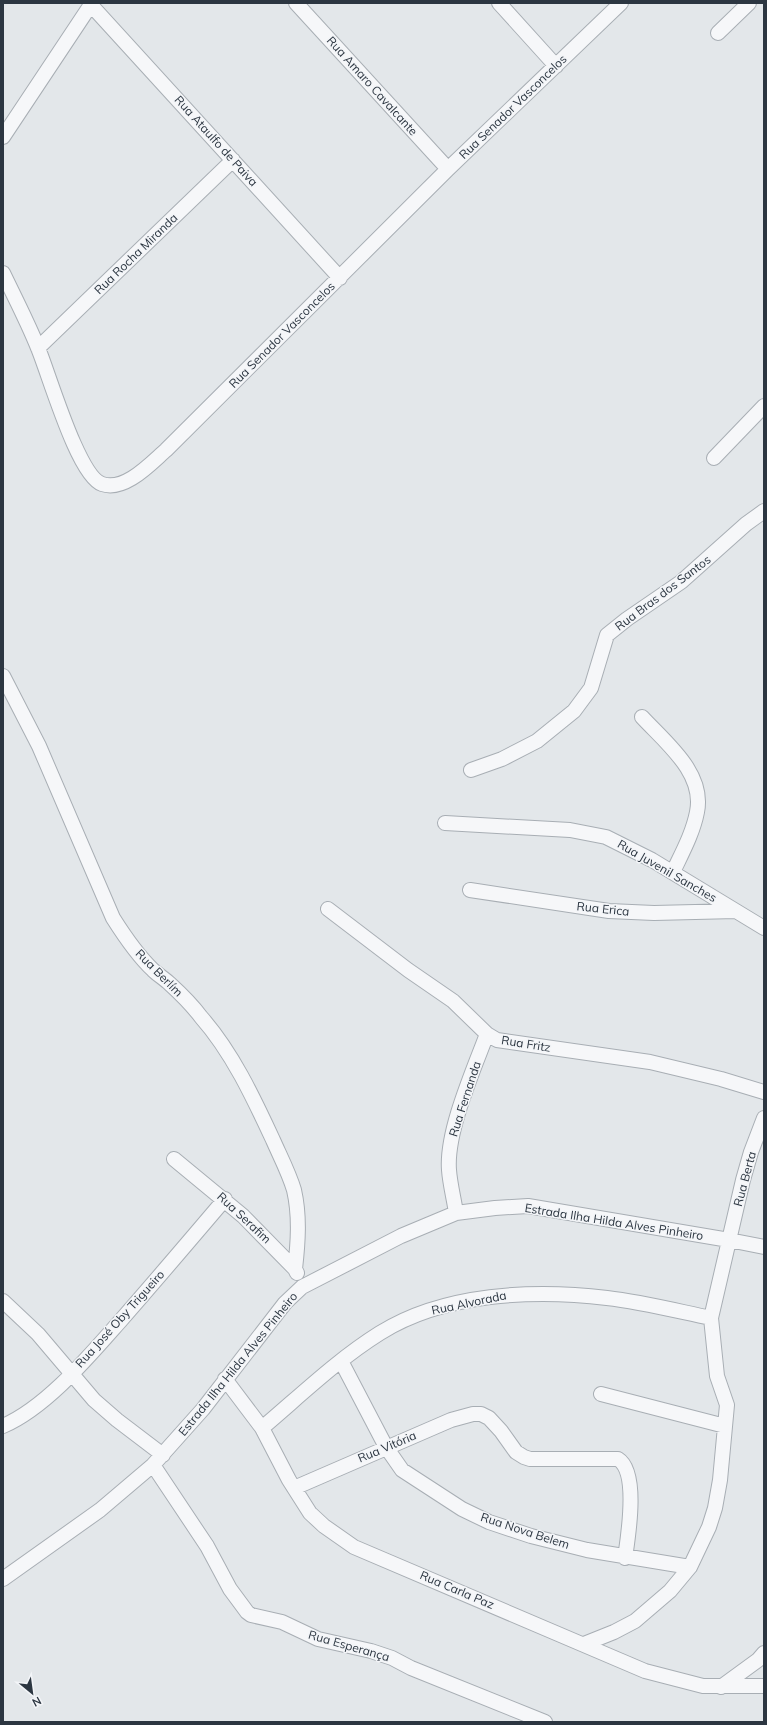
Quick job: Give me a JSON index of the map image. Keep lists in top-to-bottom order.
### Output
{
  "streets": {
    "street": [
      "Rua Amaro Cavalcante",
      "Rua Senador Vasconcelos",
      "Rua Ataulfo de Paiva",
      "Rua Rocha Miranda",
      "Rua Bras dos Santos",
      "Rua Juvenil Sanches",
      "Rua Erica",
      "Rua Berlím",
      "Rua Fritz",
      "Rua Fernanda",
      "Rua Berta",
      "Rua Serafim",
      "Estrada Ilha Hilda Alves Pinheiro",
      "Rua Alvorada",
      "Rua José Oby Trigueiro",
      "Rua Vitória",
      "Rua Nova Belem",
      "Rua Carla Paz",
      "Rua Esperança"
    ]
  },
  "crossings": [
    ["Rua Amaro Cavalcante", "Rua Senador Vasconcelos"],
    ["Rua Senador Vasconcelos", "Rua Ataulfo de Paiva"],
    ["Rua Senador Vasconcelos", "Rua Rocha Miranda"],
    ["Rua Ataulfo de Paiva", "Rua Rocha Miranda"],
    ["Rua Juvenil Sanches", "Rua Erica"],
    ["Rua Berlím", "Rua Serafim"],
    ["Rua Fritz", "Rua Fernanda"],
    ["Rua Fernanda", "Estrada Ilha Hilda Alves Pinheiro"],
    ["Rua Berta", "Estrada Ilha Hilda Alves Pinheiro"],
    ["Rua Berta", "Rua Alvorada"],
    ["Rua Berta", "Rua Nova Belem"],
    ["Rua Berta", "Rua Carla Paz"],
    ["Rua Serafim", "Estrada Ilha Hilda Alves Pinheiro"],
    ["Rua Serafim", "Rua José Oby Trigueiro"],
    ["Estrada Ilha Hilda Alves Pinheiro", "Rua Carla Paz"],
    ["Estrada Ilha Hilda Alves Pinheiro", "Rua Esperança"],
    ["Rua Alvorada", "Rua Nova Belem"],
    ["Rua Alvorada", "Rua Carla Paz"],
    ["Rua Vitória", "Rua Nova Belem"],
    ["Rua Vitória", "Rua Carla Paz"]
  ],
  "north": "bottom right"
}
